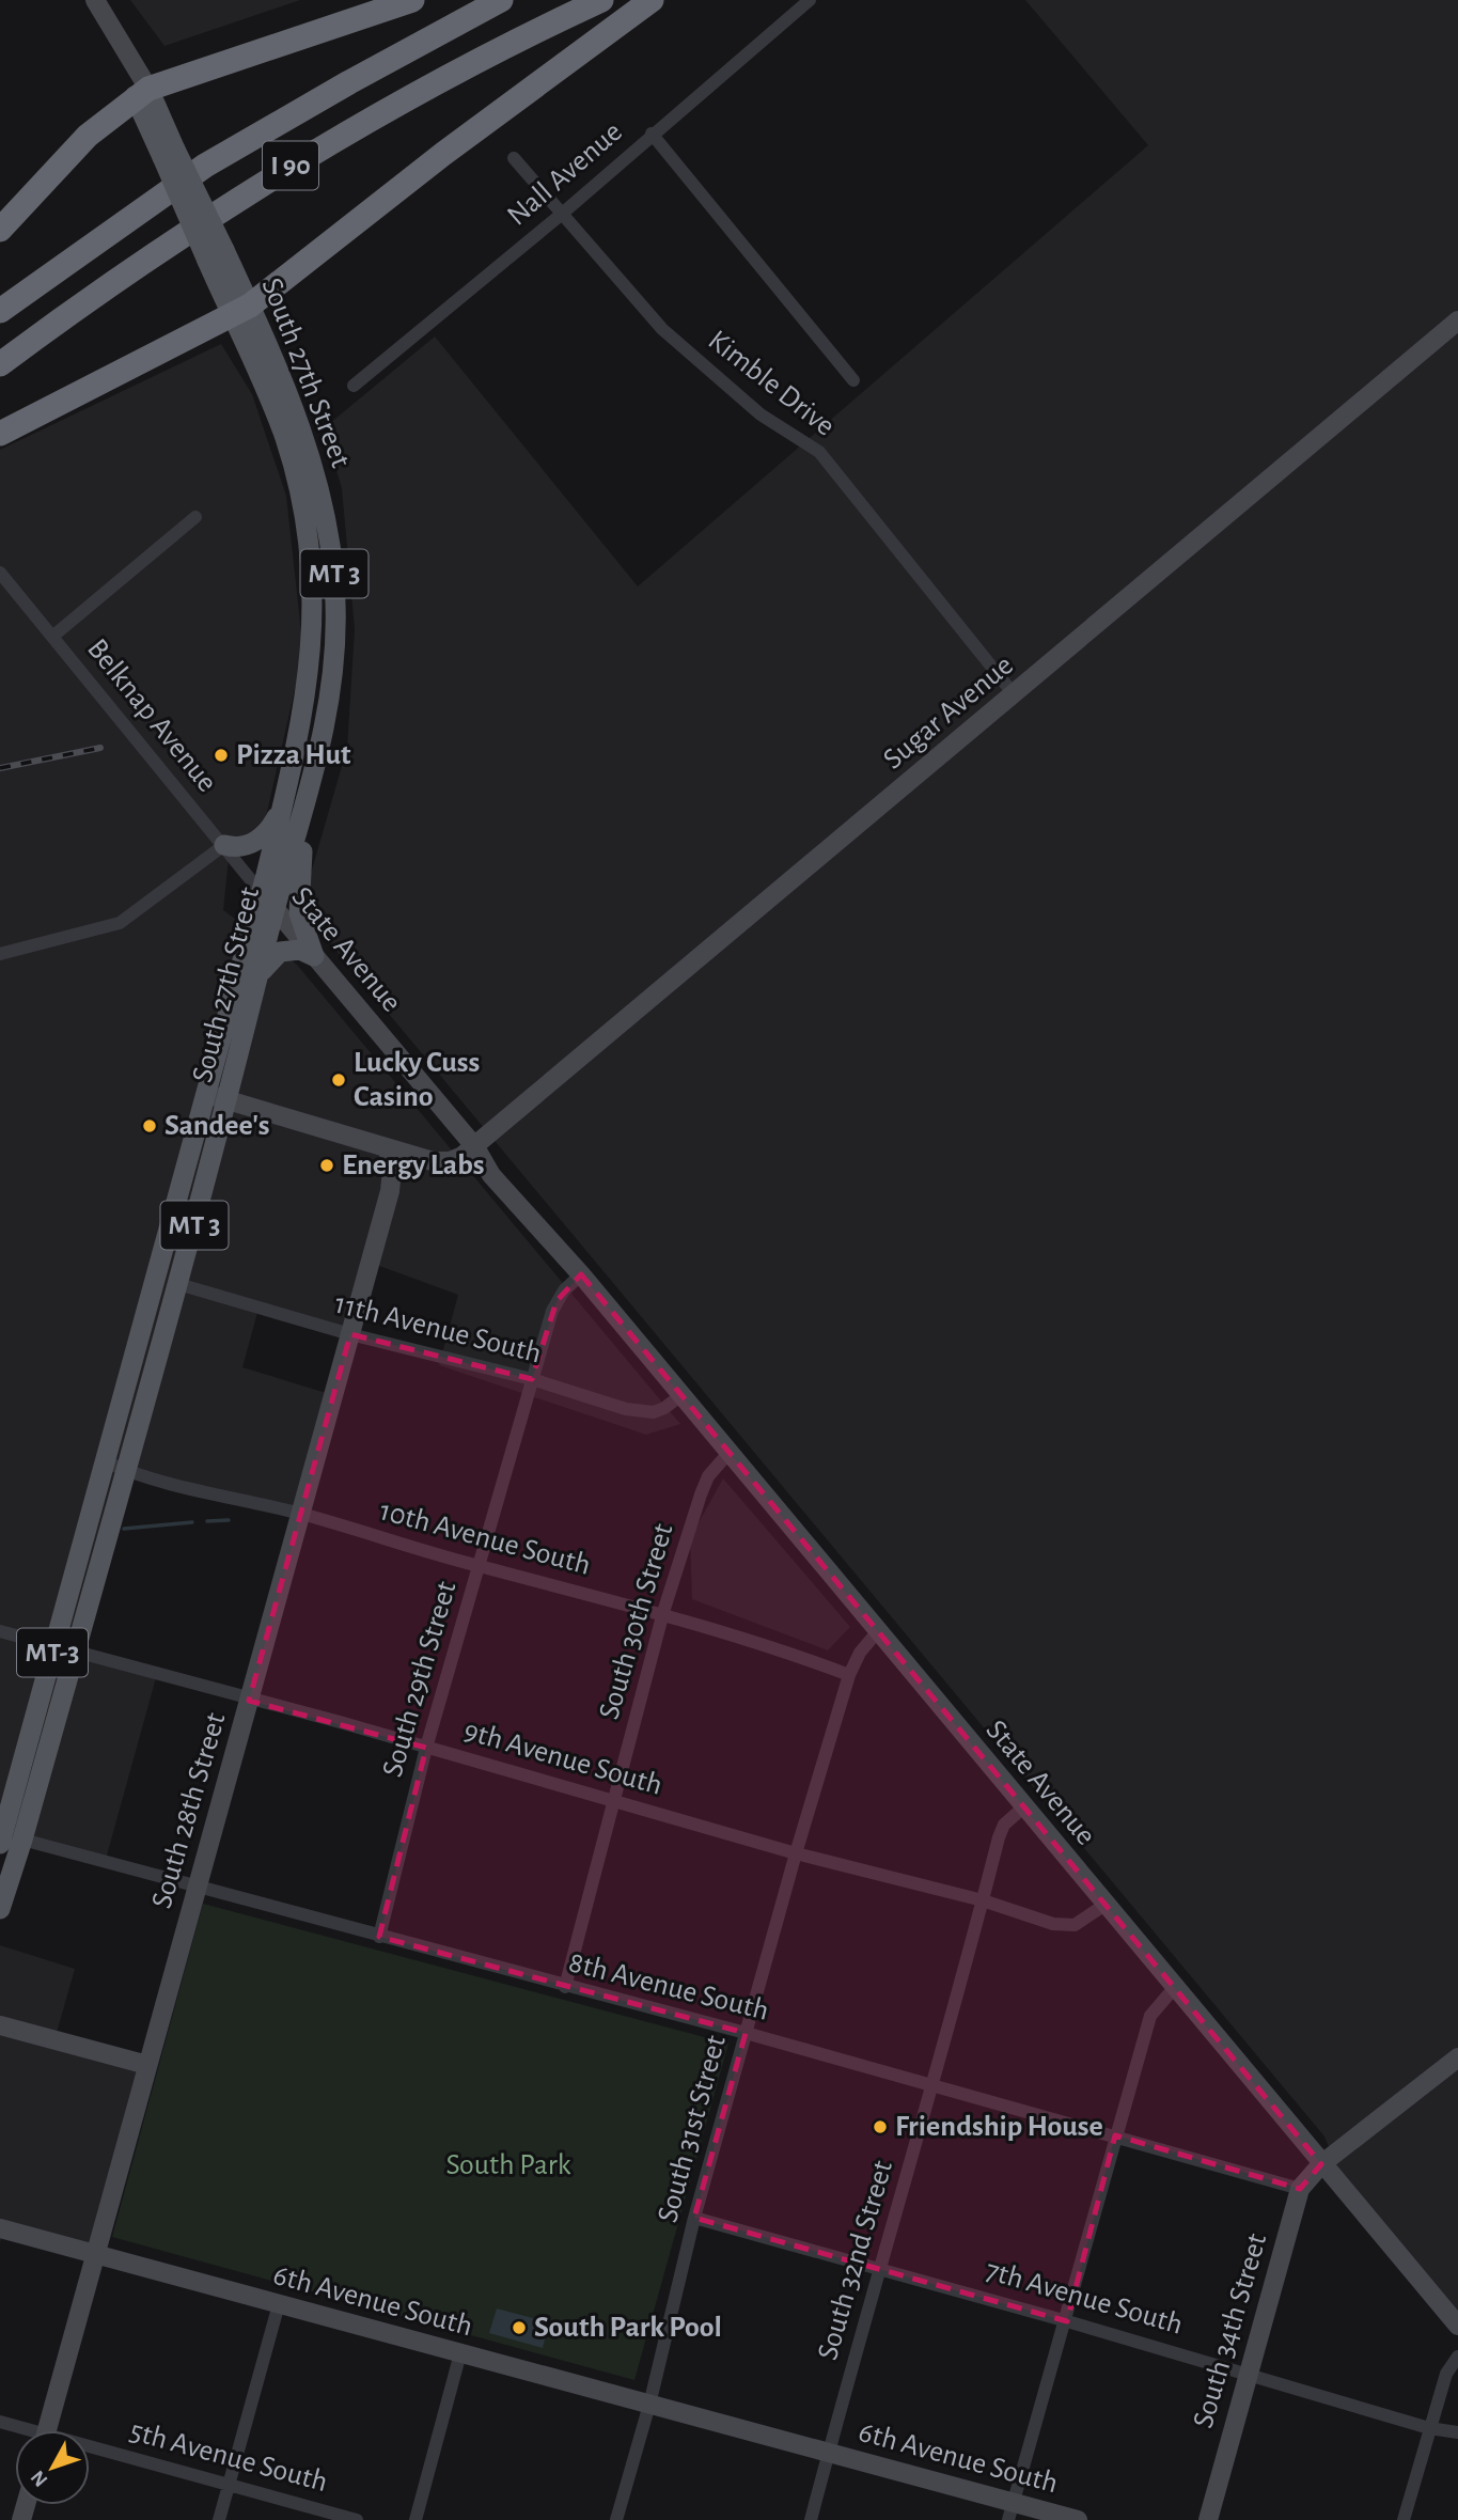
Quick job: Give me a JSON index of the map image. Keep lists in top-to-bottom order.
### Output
{
  "streets": {
    "highway": ["I 90"],
    "main road": [
      "South 27th Street",
      "MT 3",
      "Sugar Avenue",
      "State Avenue",
      "MT-3",
      "South 28th Street",
      "6th Avenue South",
      "South 34th Street"
    ],
    "street": [
      "Nall Avenue",
      "Kimble Drive",
      "Belknap Avenue",
      "11th Avenue South",
      "10th Avenue South",
      "South 30th Street",
      "South 29th Street",
      "9th Avenue South",
      "8th Avenue South",
      "South 31st Street",
      "South 32nd Street",
      "7th Avenue South",
      "5th Avenue South"
    ]
  },
  "crossings": [
    ["Nall Avenue", "Kimble Drive"],
    ["South 27th Street", "Sugar Avenue"],
    ["South 27th Street", "Belknap Avenue"],
    ["South 27th Street", "State Avenue"],
    ["South 27th Street", "11th Avenue South"],
    ["South 27th Street", "10th Avenue South"],
    ["South 27th Street", "9th Avenue South"],
    ["South 27th Street", "8th Avenue South"],
    ["Kimble Drive", "Sugar Avenue"],
    ["Sugar Avenue", "State Avenue"],
    ["Sugar Avenue", "South 28th Street"],
    ["Belknap Avenue", "State Avenue"],
    ["State Avenue", "11th Avenue South"],
    ["State Avenue", "South 30th Street"],
    ["State Avenue", "South 29th Street"],
    ["State Avenue", "9th Avenue South"],
    ["State Avenue", "South 31st Street"],
    ["State Avenue", "South 32nd Street"],
    ["State Avenue", "South 34th Street"],
    ["11th Avenue South", "South 29th Street"],
    ["11th Avenue South", "South 28th Street"],
    ["10th Avenue South", "South 30th Street"],
    ["10th Avenue South", "South 29th Street"],
    ["10th Avenue South", "South 28th Street"],
    ["10th Avenue South", "South 31st Street"],
    ["South 30th Street", "9th Avenue South"],
    ["South 30th Street", "8th Avenue South"],
    ["South 29th Street", "9th Avenue South"],
    ["South 29th Street", "8th Avenue South"],
    ["9th Avenue South", "South 28th Street"],
    ["9th Avenue South", "South 31st Street"],
    ["9th Avenue South", "South 32nd Street"],
    ["South 28th Street", "8th Avenue South"],
    ["South 28th Street", "6th Avenue South"],
    ["8th Avenue South", "South 31st Street"],
    ["8th Avenue South", "South 32nd Street"],
    ["8th Avenue South", "South 34th Street"],
    ["South 31st Street", "7th Avenue South"],
    ["South 31st Street", "6th Avenue South"],
    ["South 32nd Street", "7th Avenue South"],
    ["South 32nd Street", "6th Avenue South"],
    ["7th Avenue South", "South 34th Street"]
  ],
  "parks": ["South Park"],
  "places": [
    "Pizza Hut",
    "Lucky Cuss Casino",
    "Sandee's",
    "Energy Labs",
    "Friendship House",
    "South Park Pool"
  ],
  "north": "bottom left"
}
